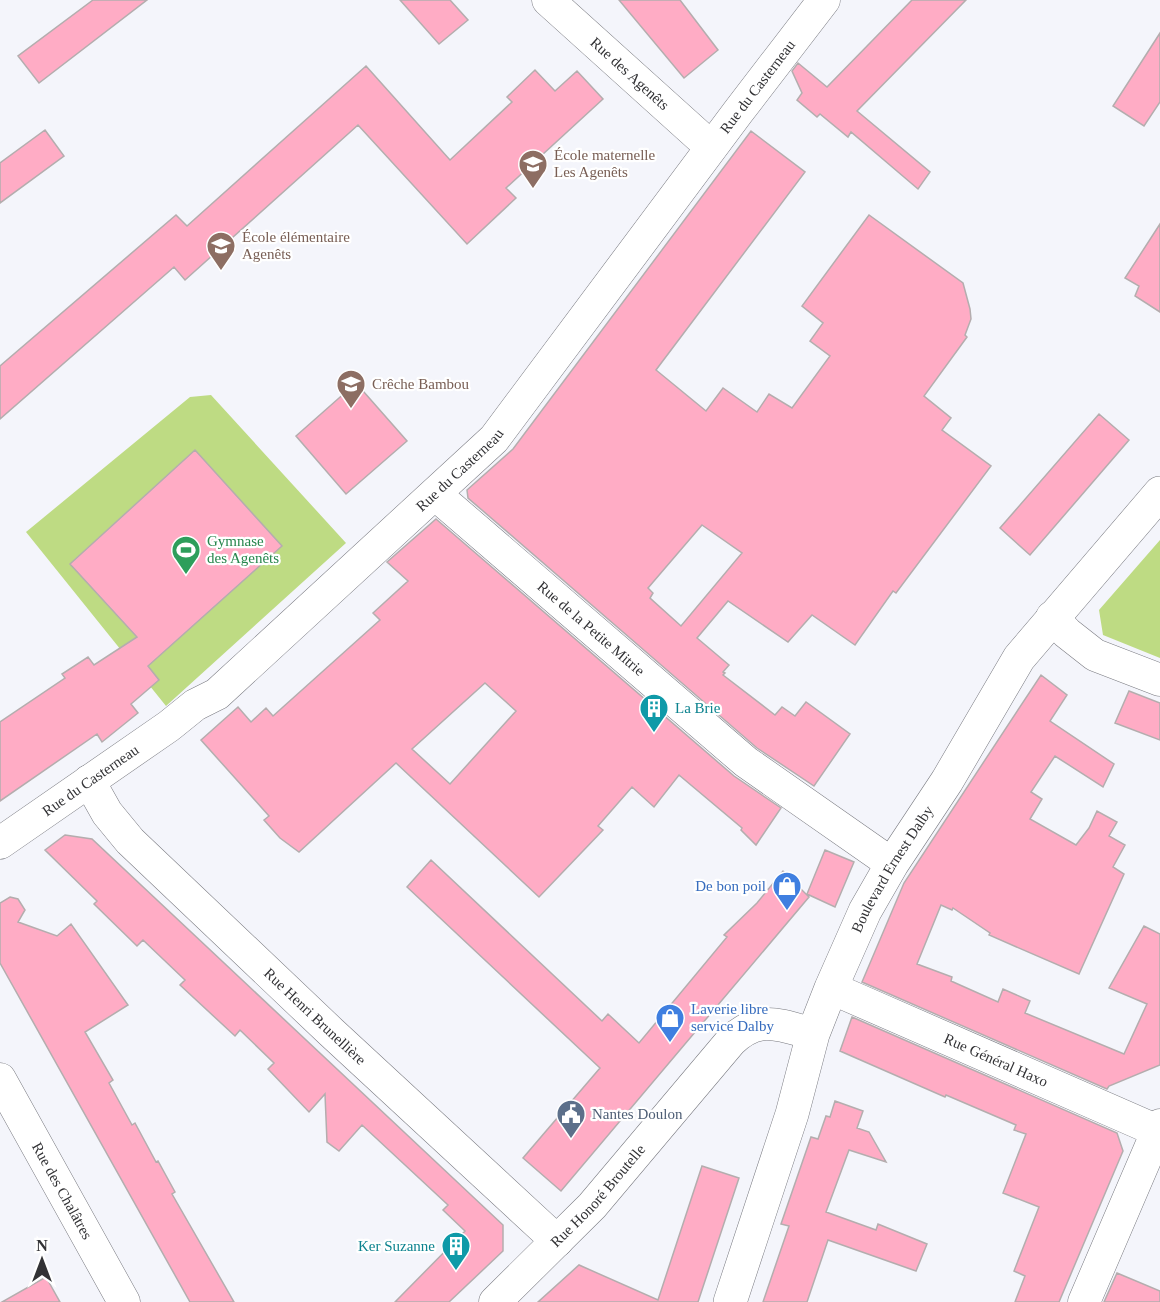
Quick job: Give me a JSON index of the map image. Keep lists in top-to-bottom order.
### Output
{
  "streets": {
    "street": [
      "Rue des Agenêts",
      "Rue du Casterneau",
      "Rue de la Petite Mitrie",
      "Boulevard Ernest Dalby",
      "Rue Henri Brunellière",
      "Rue Général Haxo",
      "Rue des Chalâtres",
      "Rue Honoré Broutelle"
    ]
  },
  "crossings": [
    ["Rue des Agenêts", "Rue du Casterneau"],
    ["Rue du Casterneau", "Rue de la Petite Mitrie"],
    ["Rue du Casterneau", "Rue Henri Brunellière"],
    ["Rue de la Petite Mitrie", "Boulevard Ernest Dalby"],
    ["Boulevard Ernest Dalby", "Rue Général Haxo"],
    ["Boulevard Ernest Dalby", "Rue Honoré Broutelle"],
    ["Rue Henri Brunellière", "Rue Honoré Broutelle"]
  ],
  "places": {
    "school or university": ["École maternelle Les Agenêts", "École élémentaire Agenêts", "Crêche Bambou"],
    "sports": ["Gymnase des Agenêts"],
    "building": ["La Brie", "Ker Suzanne"],
    "shop": ["De bon poil", "Laverie libre service Dalby"],
    "public building": ["Nantes Doulon"]
  },
  "north": "top"
}
